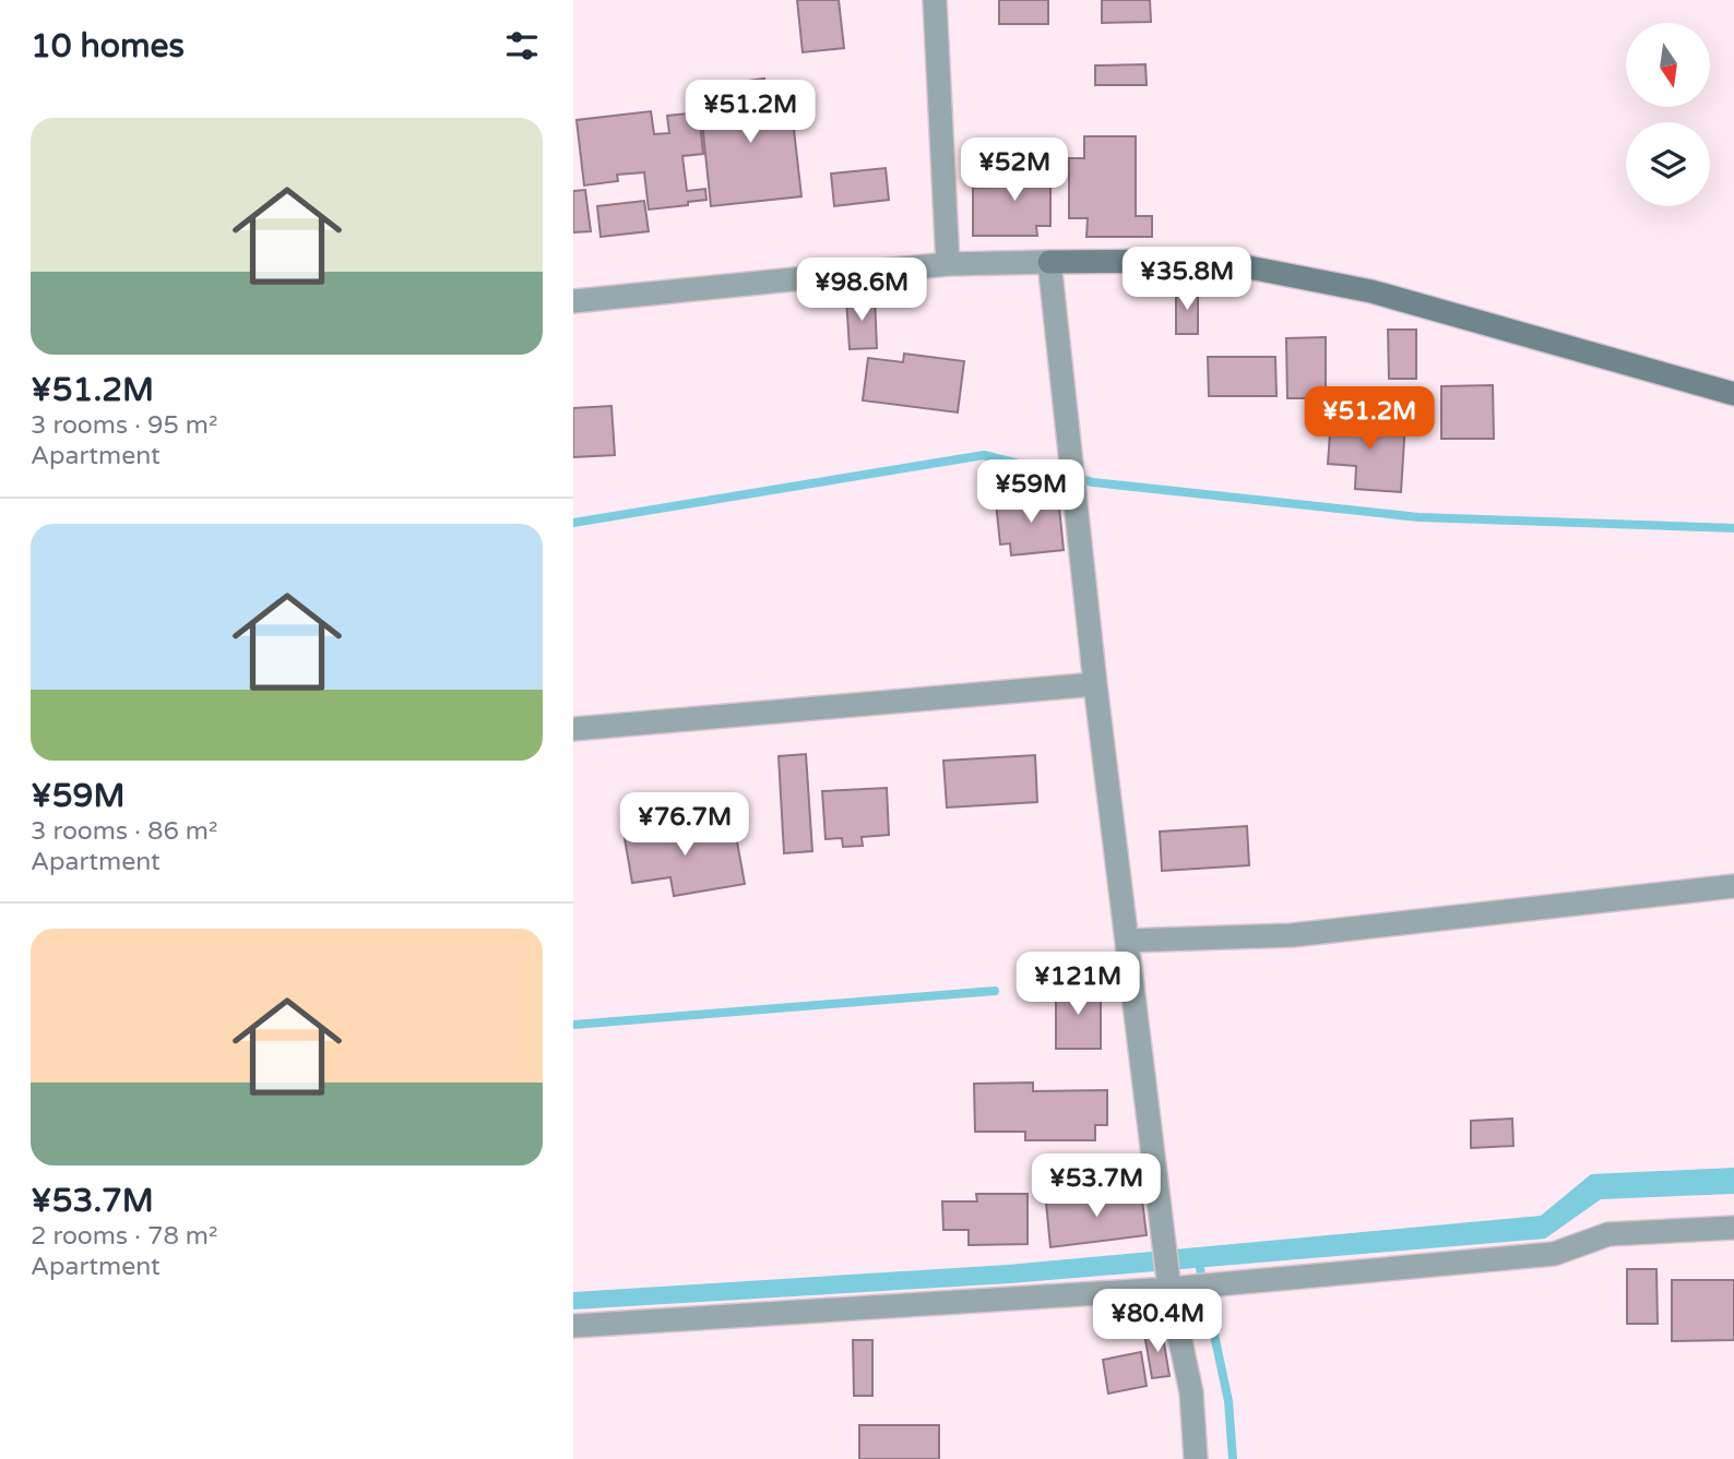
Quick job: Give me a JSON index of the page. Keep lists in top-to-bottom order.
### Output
{
  "north": "bottom",
  "page": {
    "heading": "10 homes",
    "price": [
      "¥51.2M",
      "¥52M",
      "¥35.8M",
      "¥98.6M",
      "¥51.2M",
      "¥59M",
      "¥76.7M",
      "¥121M",
      "¥53.7M",
      "¥80.4M"
    ],
    "list": [
      {
        "name": "¥51.2M",
        "note": "3 rooms · 95 m² · Apartment"
      },
      {
        "name": "¥59M",
        "note": "3 rooms · 86 m² · Apartment"
      },
      {
        "name": "¥53.7M",
        "note": "2 rooms · 78 m² · Apartment"
      }
    ]
  }
}
